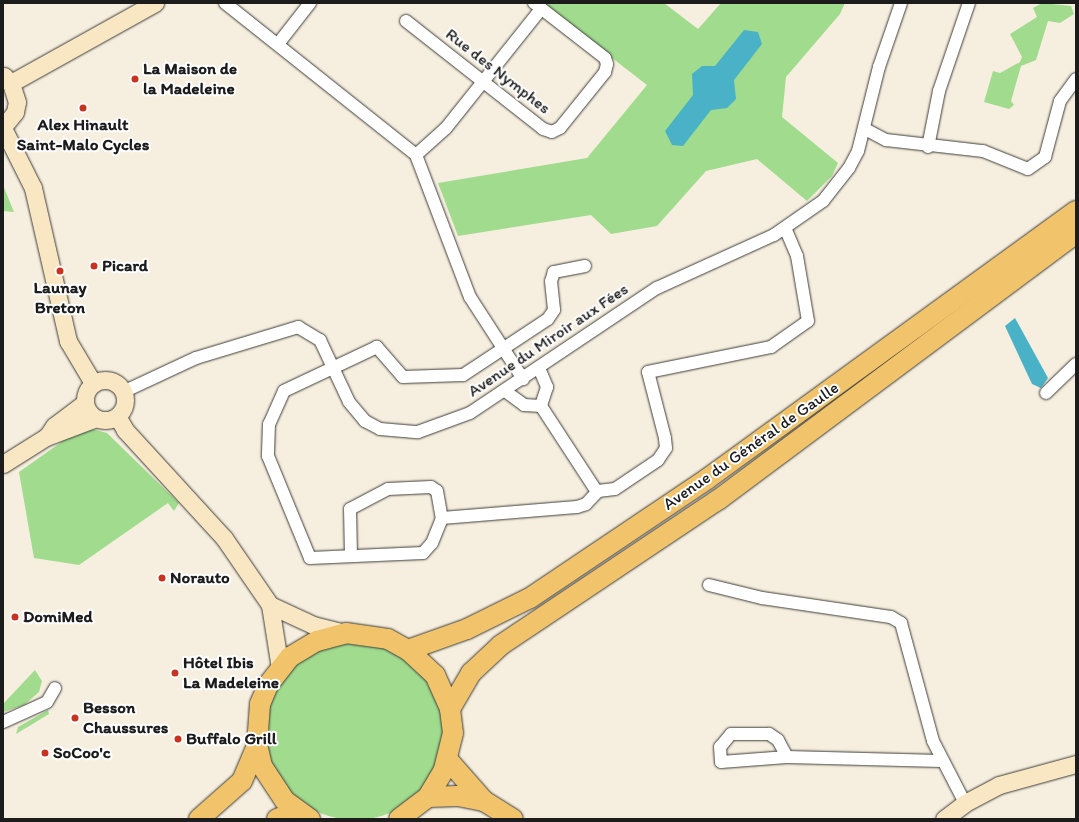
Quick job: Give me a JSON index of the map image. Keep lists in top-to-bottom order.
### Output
{
  "streets": {
    "main road": ["Avenue du Général de Gaulle"],
    "street": ["Rue des Nymphes", "Avenue du Miroir aux Fées"]
  },
  "places": [
    "La Maison de la Madeleine",
    "Alex Hinault Saint-Malo Cycles",
    "Picard",
    "Launay Breton",
    "Norauto",
    "DomiMed",
    "Hôtel Ibis La Madeleine",
    "Besson Chaussures",
    "Buffalo Grill",
    "SoCoo'c"
  ]
}
